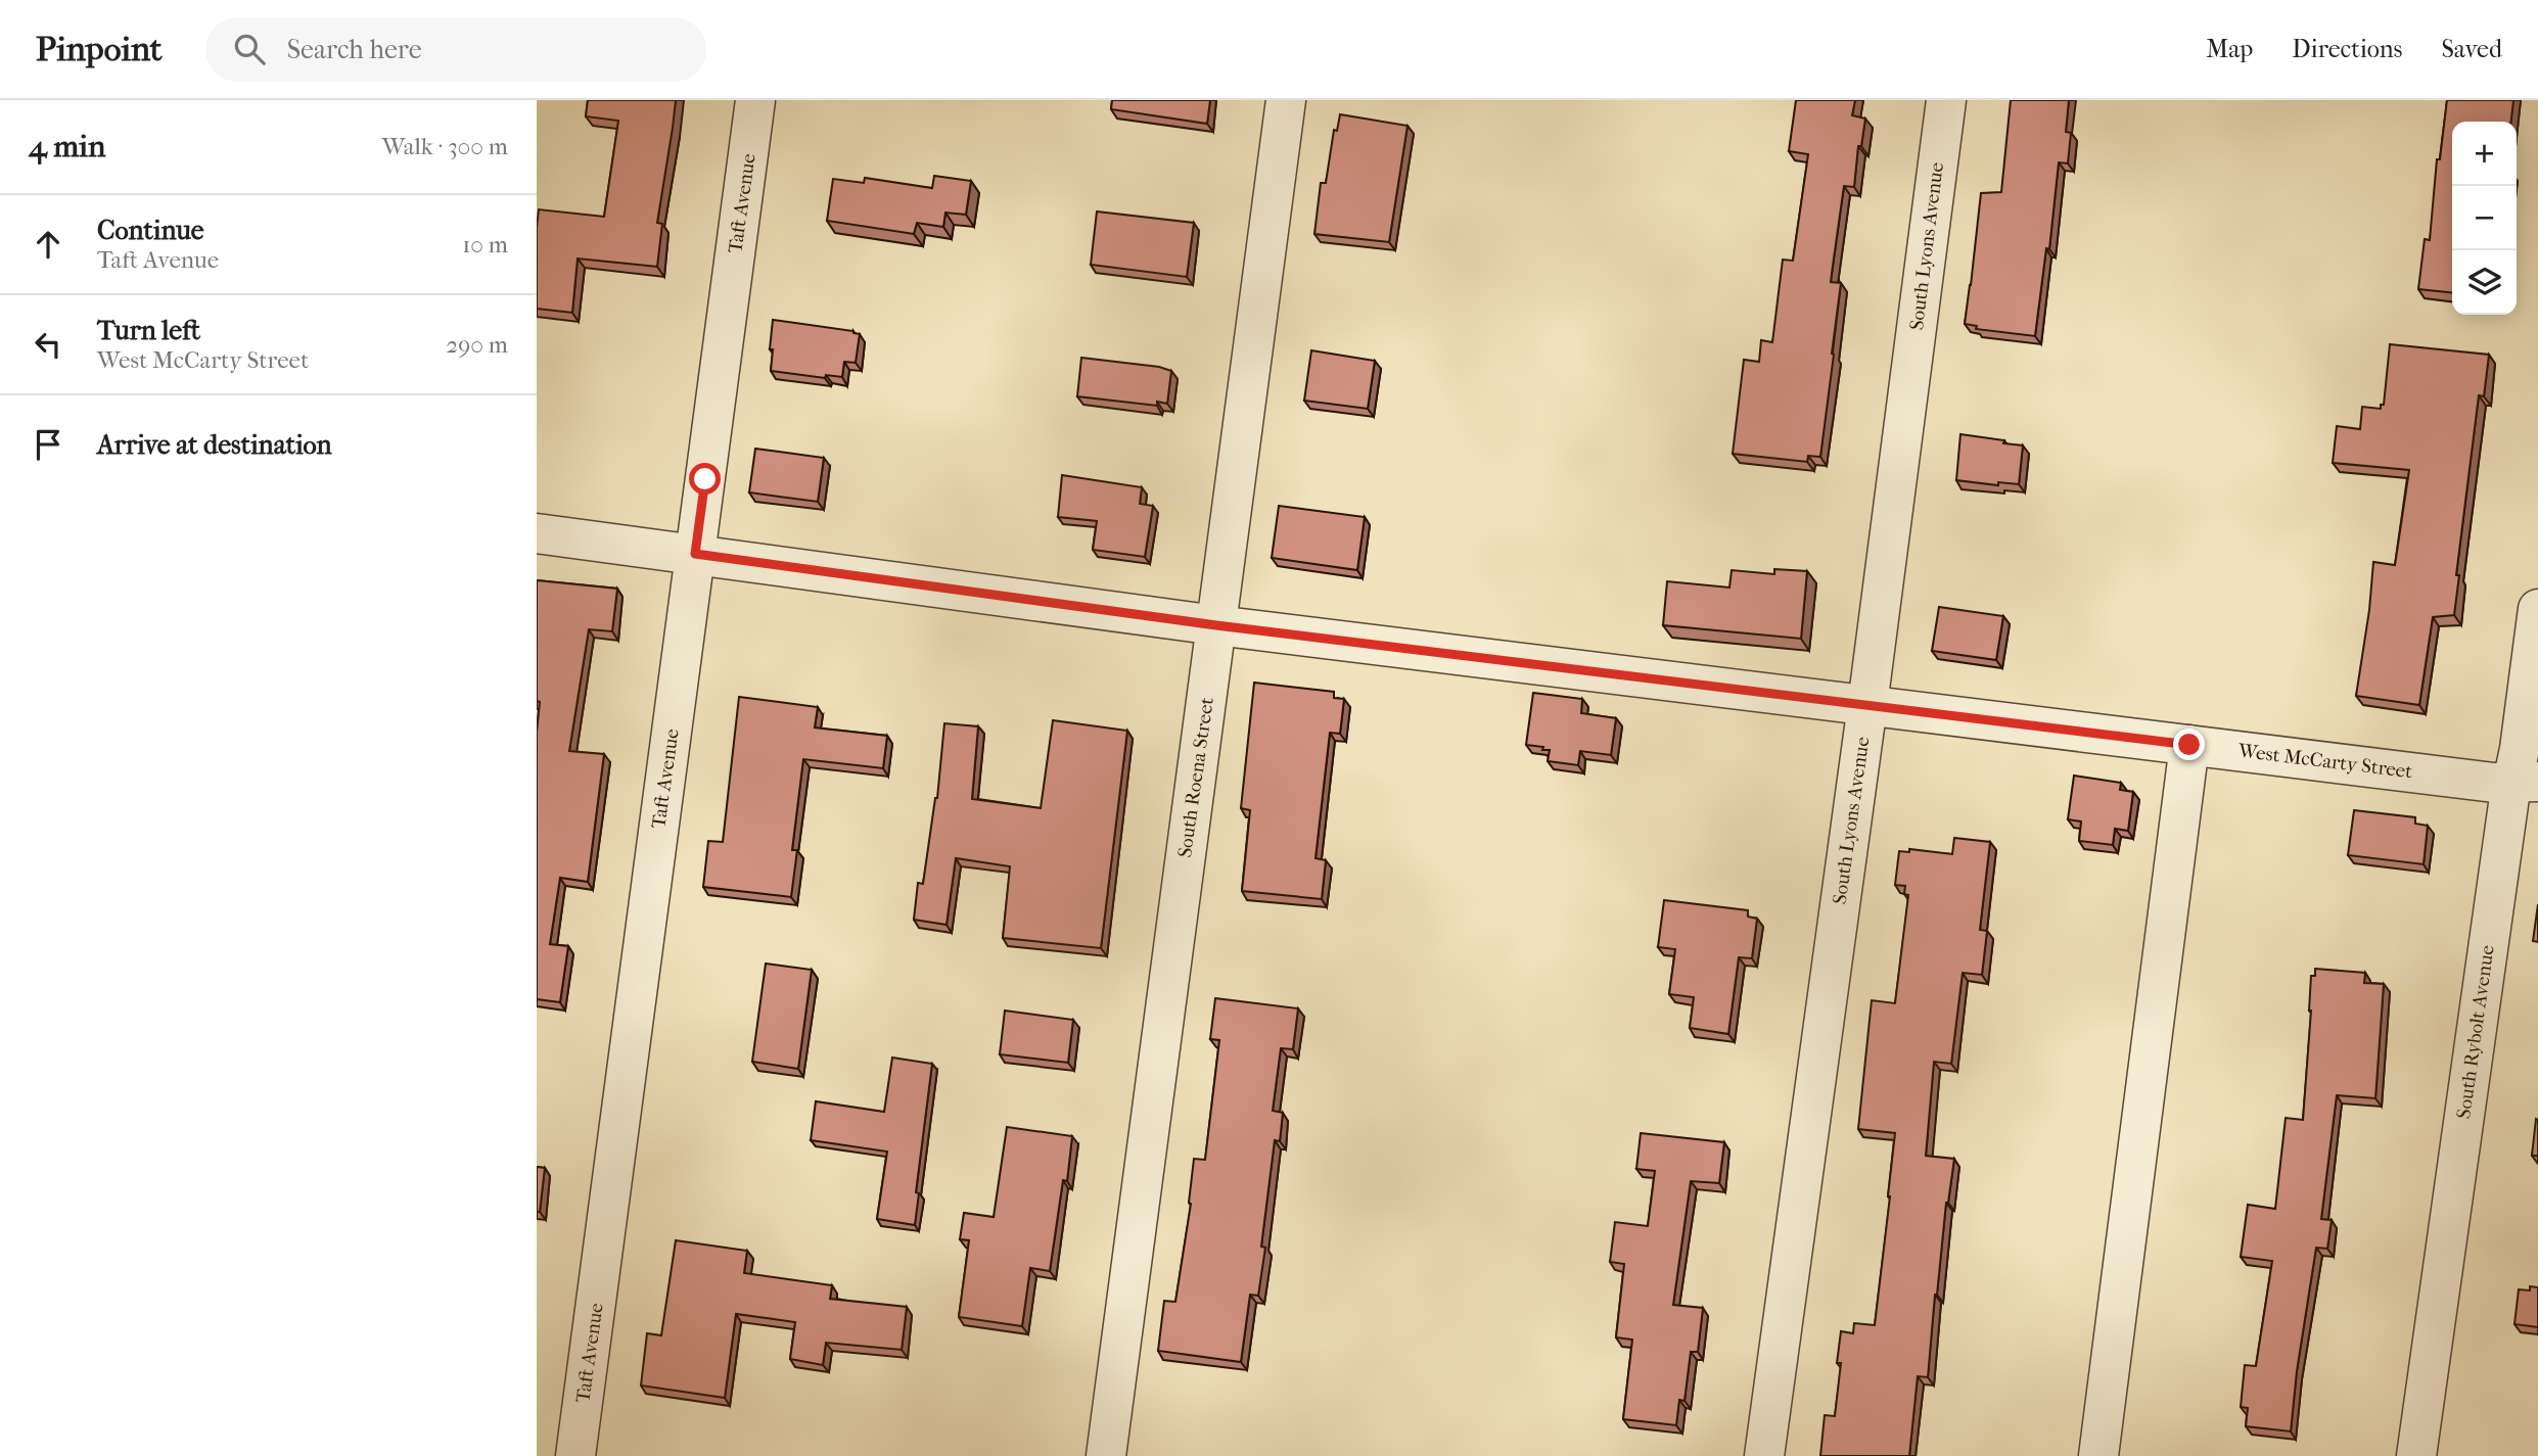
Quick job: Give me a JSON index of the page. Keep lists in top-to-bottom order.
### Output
{
  "streets": {
    "street": [
      "Taft Avenue",
      "South Lyons Avenue",
      "West McCarty Street",
      "South Roena Street",
      "South Rybolt Avenue"
    ]
  },
  "crossings": [
    ["Taft Avenue", "West McCarty Street"],
    ["South Lyons Avenue", "West McCarty Street"],
    ["West McCarty Street", "South Roena Street"],
    ["West McCarty Street", "South Rybolt Avenue"]
  ],
  "page": {
    "header": "Pinpoint",
    "search": "Search here",
    "nav": ["Map", "Directions", "Saved"],
    "heading": ["4 min", "Walk · 300 m"],
    "map_buttons": ["+", "−"],
    "list": [
      ["Continue", "Taft Avenue", "10 m"],
      ["Turn left", "West McCarty Street", "290 m"],
      "Arrive at destination"
    ]
  }
}
